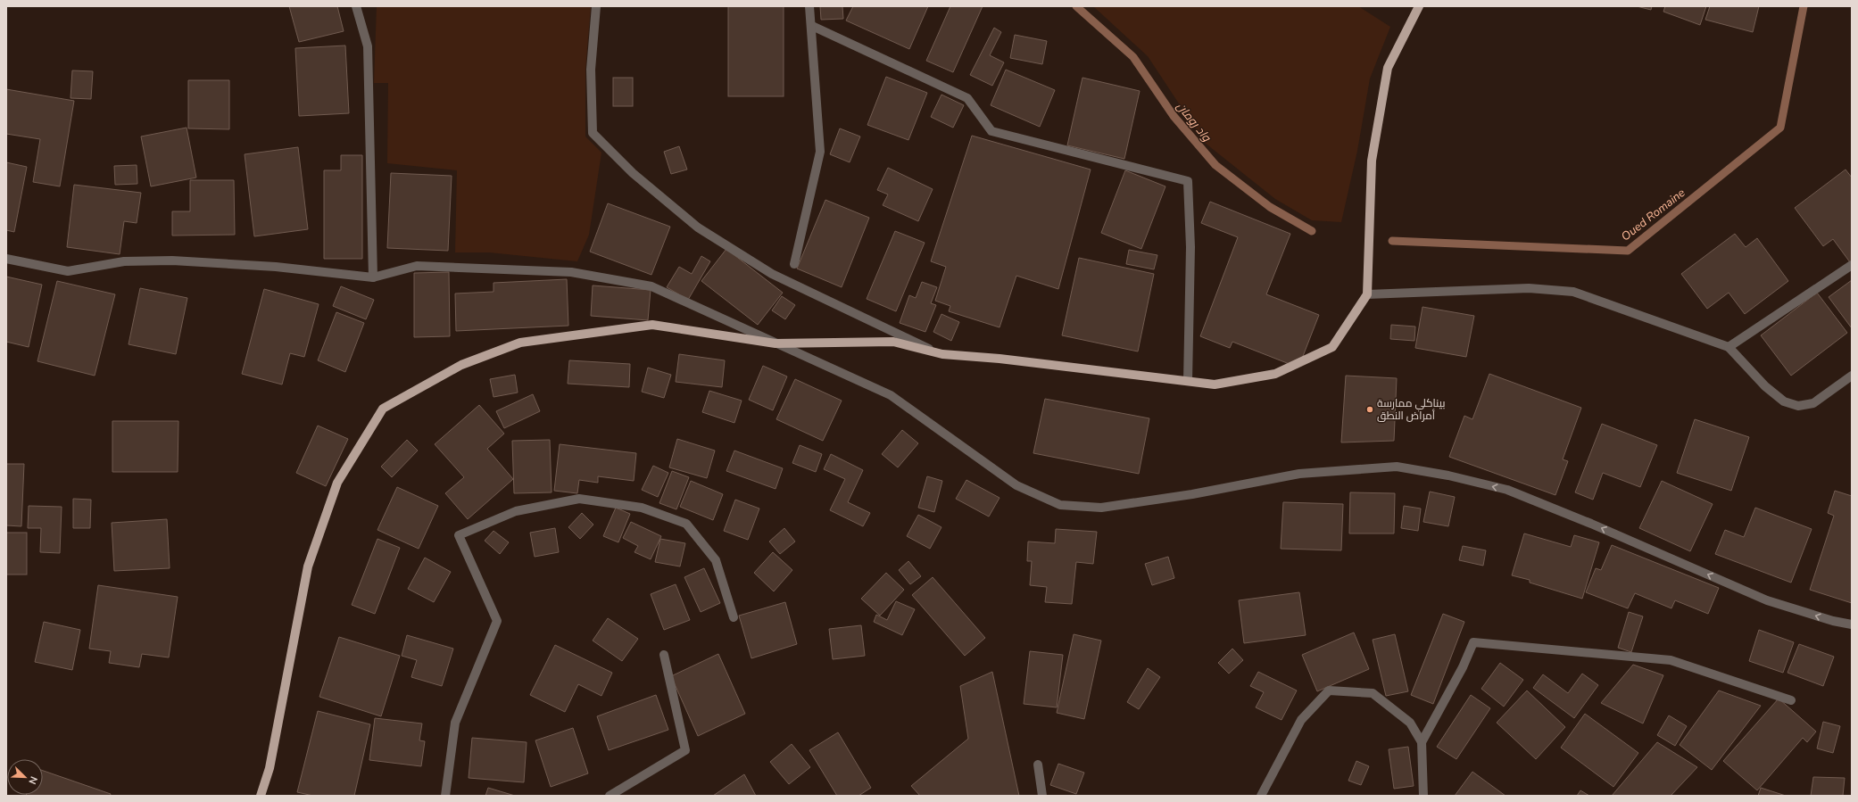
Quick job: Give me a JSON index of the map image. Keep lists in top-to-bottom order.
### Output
{
  "water": ["واد رومان", "Oued Romaine"],
  "places": ["بيناكلي ممارسة أمراض النطق"],
  "north": "bottom right"
}
